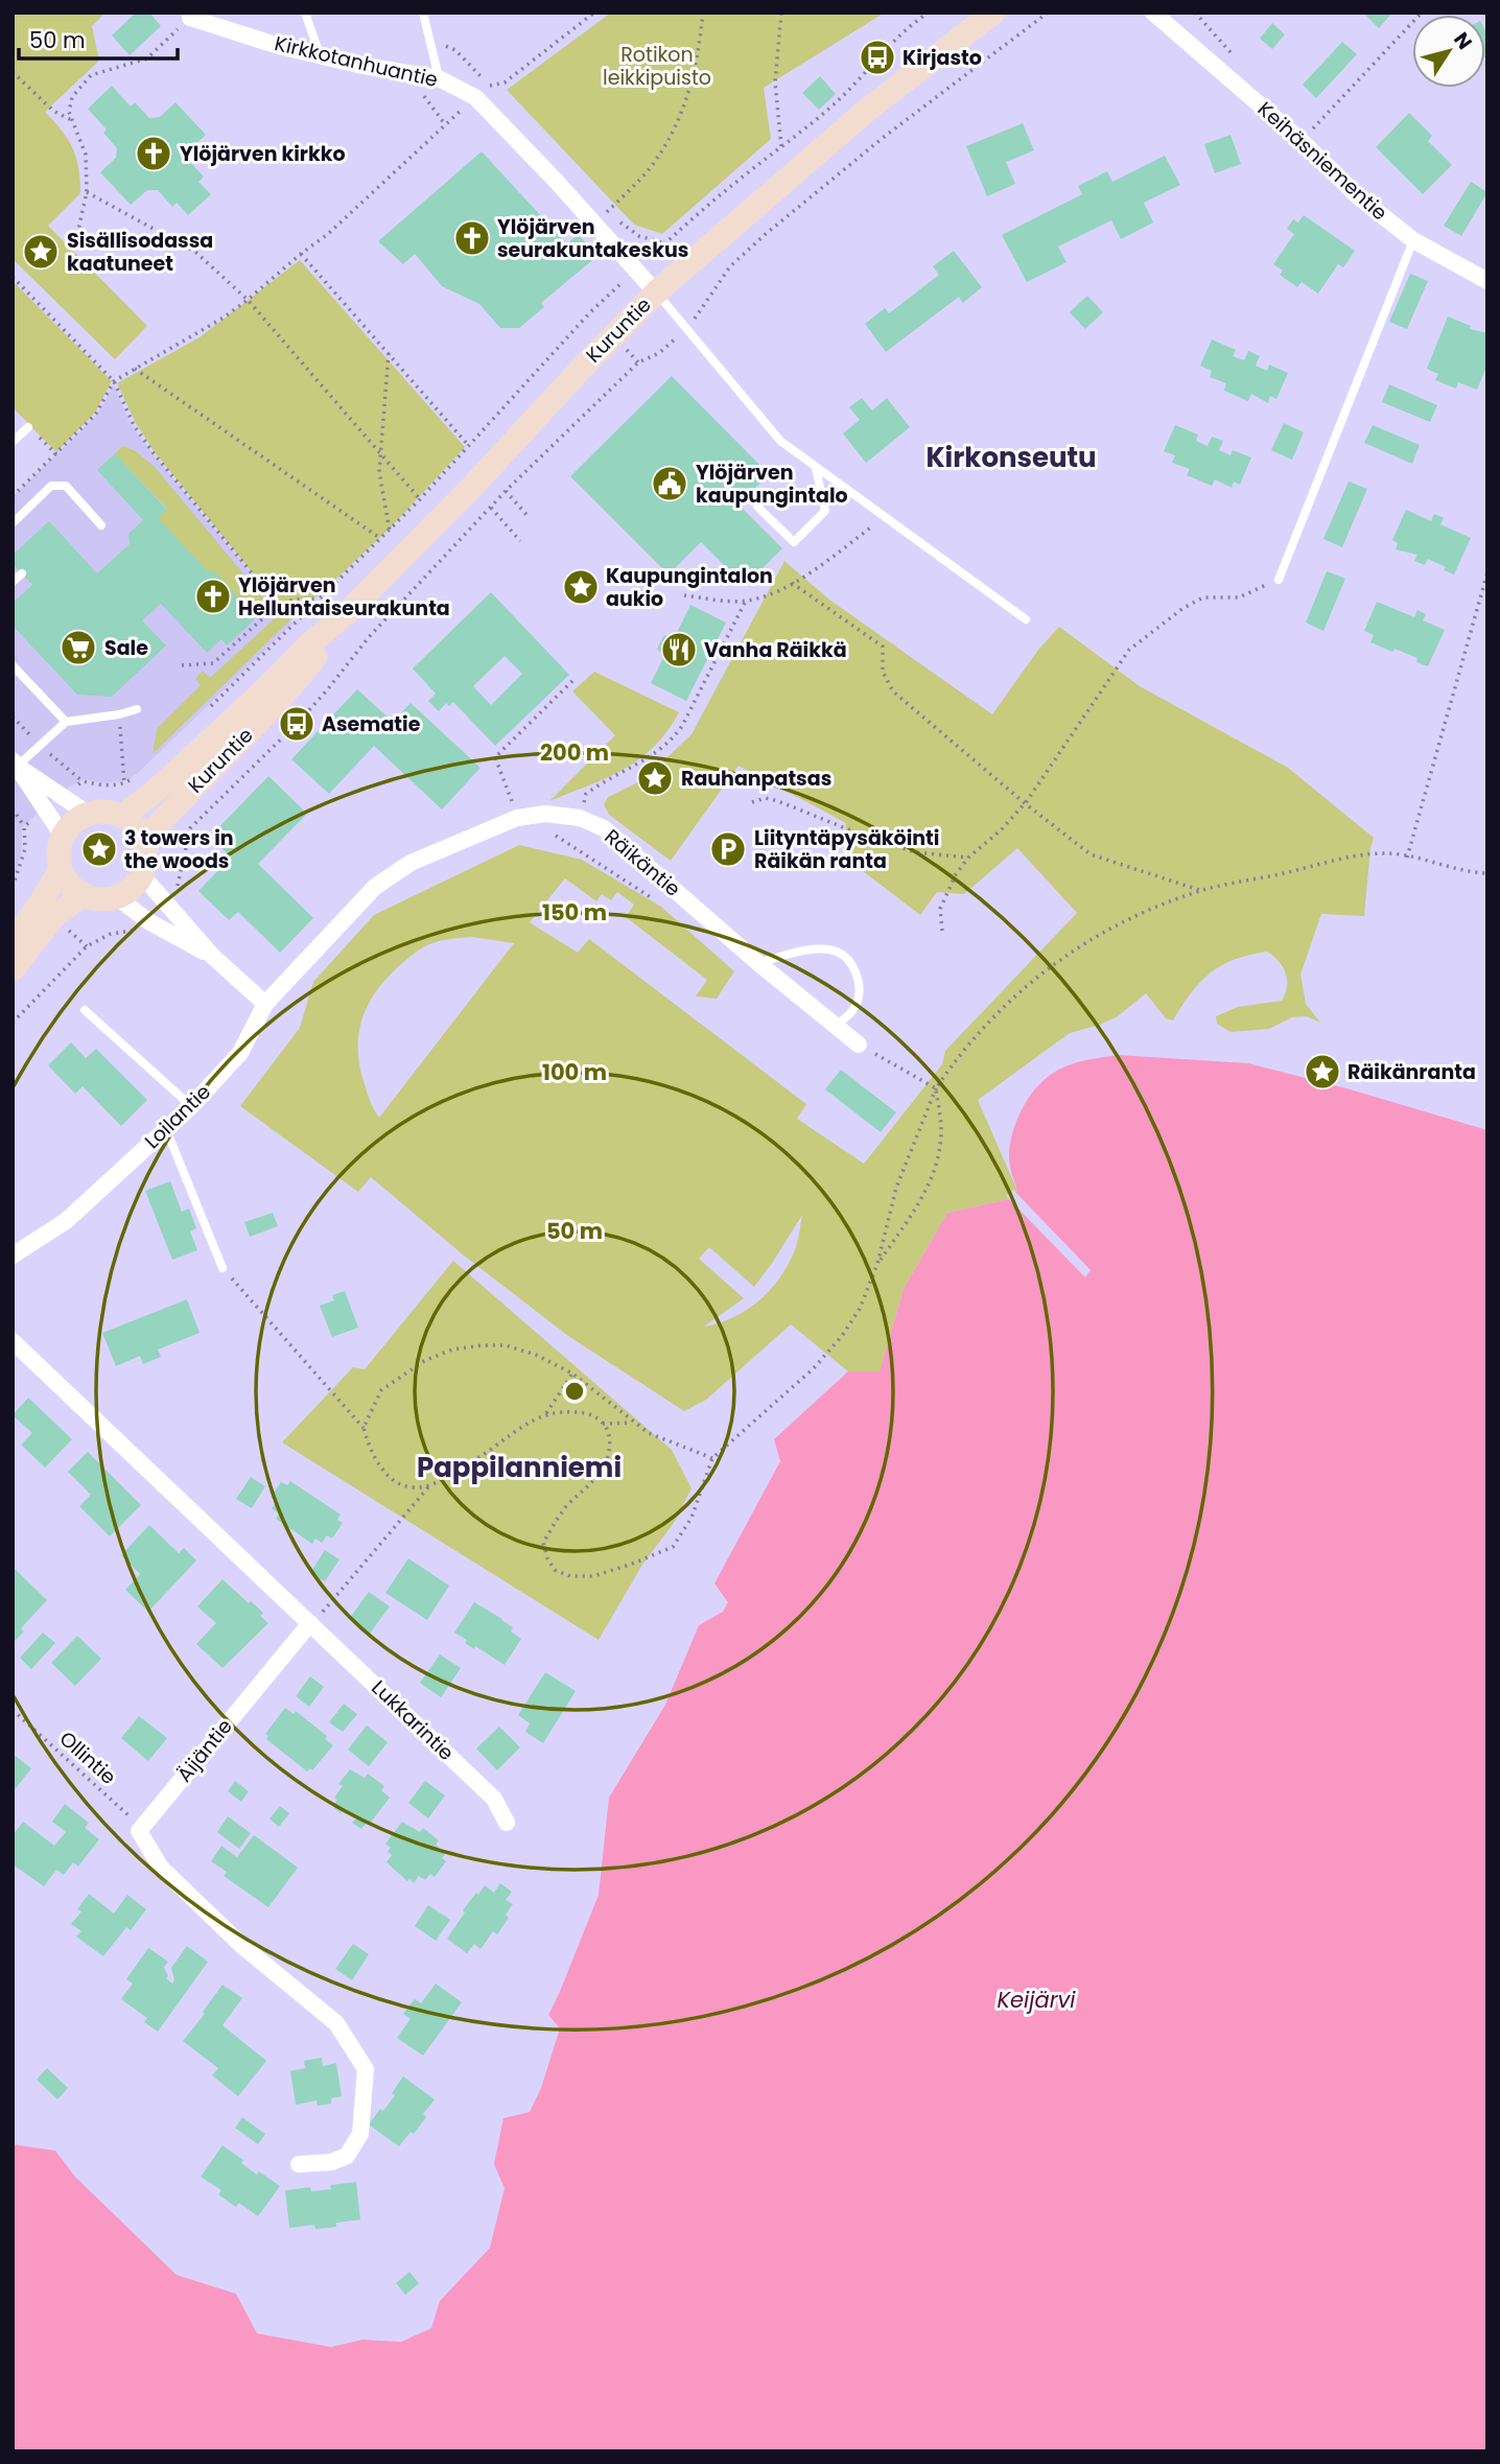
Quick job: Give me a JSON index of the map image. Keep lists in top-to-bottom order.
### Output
{
  "streets": {
    "main road": ["Kuruntie"],
    "street": [
      "Kirkkotanhuantie",
      "Keihäsniementie",
      "Räikäntie",
      "Loilantie",
      "Lukkarintie",
      "Äijäntie"
    ],
    "path": ["Ollintie"]
  },
  "crossings": [
    ["Kirkkotanhuantie", "Kuruntie"],
    ["Räikäntie", "Loilantie"],
    ["Lukkarintie", "Äijäntie"],
    ["Äijäntie", "Ollintie"]
  ],
  "districts": ["Kirkonseutu", "Pappilanniemi"],
  "water": ["Keijärvi"],
  "parks": ["Rotikon leikkipuisto"],
  "places": {
    "bus stop": ["Kirjasto", "Asematie"],
    "church": ["Ylöjärven kirkko", "Ylöjärven seurakuntakeskus", "Ylöjärven Helluntaiseurakunta"],
    "place": [
      "Sisällisodassa kaatuneet",
      "Kaupungintalon aukio",
      "Rauhanpatsas",
      "3 towers in the woods",
      "Räikänranta"
    ],
    "public building": ["Ylöjärven kaupungintalo"],
    "supermarket": ["Sale"],
    "restaurant": ["Vanha Räikkä"],
    "parking": ["Liityntäpysäköinti Räikän ranta"]
  },
  "scale_bar": "50 m",
  "north": "top right",
  "rings": [
    "200 m",
    "150 m",
    "100 m",
    "50 m"
  ]
}
